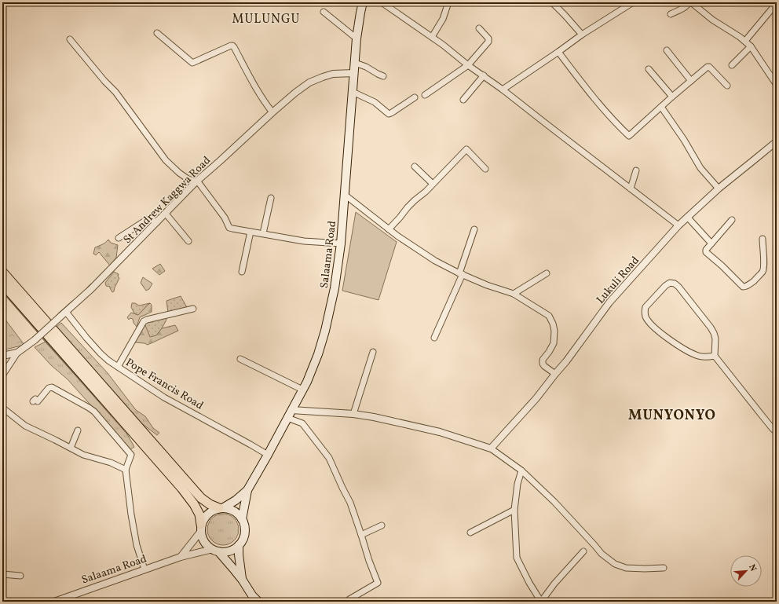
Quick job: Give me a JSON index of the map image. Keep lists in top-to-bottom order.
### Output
{
  "streets": {
    "main road": ["Salaama Road"],
    "street": ["St Andrew Kaggwa Road", "Lukuli Road", "Pope Francis Road"]
  },
  "crossings": [
    ["St Andrew Kaggwa Road", "Salaama Road"],
    ["St Andrew Kaggwa Road", "Pope Francis Road"],
    ["Salaama Road", "Pope Francis Road"]
  ],
  "districts": ["MULUNGU", "MUNYONYO"],
  "north": "top right"
}
